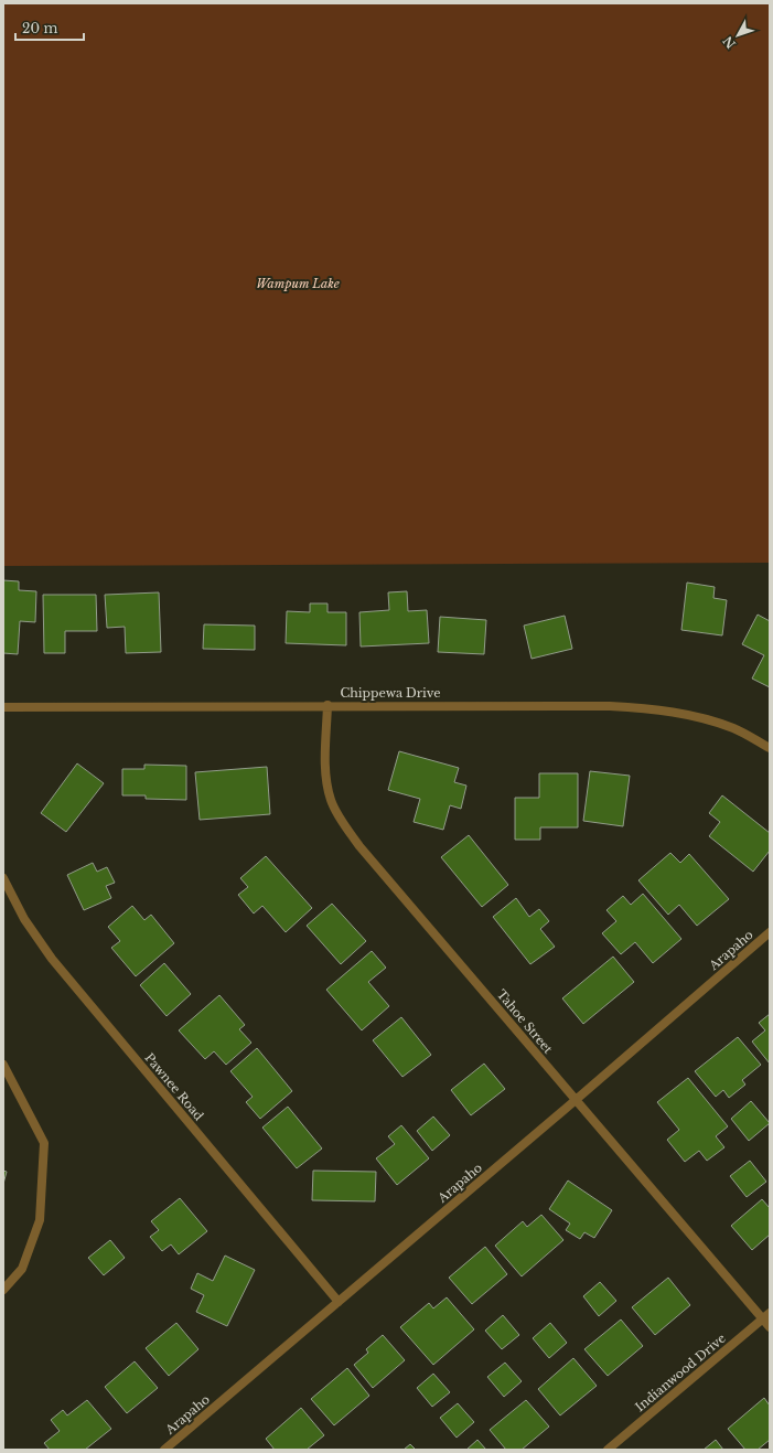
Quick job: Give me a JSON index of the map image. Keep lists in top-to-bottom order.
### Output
{
  "streets": {
    "street": [
      "Chippewa Drive",
      "Arapaho",
      "Tahoe Street",
      "Pawnee Road",
      "Indianwood Drive"
    ]
  },
  "crossings": [
    ["Chippewa Drive", "Tahoe Street"],
    ["Arapaho", "Tahoe Street"],
    ["Arapaho", "Pawnee Road"],
    ["Tahoe Street", "Indianwood Drive"]
  ],
  "parks": ["Wampum Lake"],
  "scale_bar": "20 m",
  "north": "bottom left"
}
